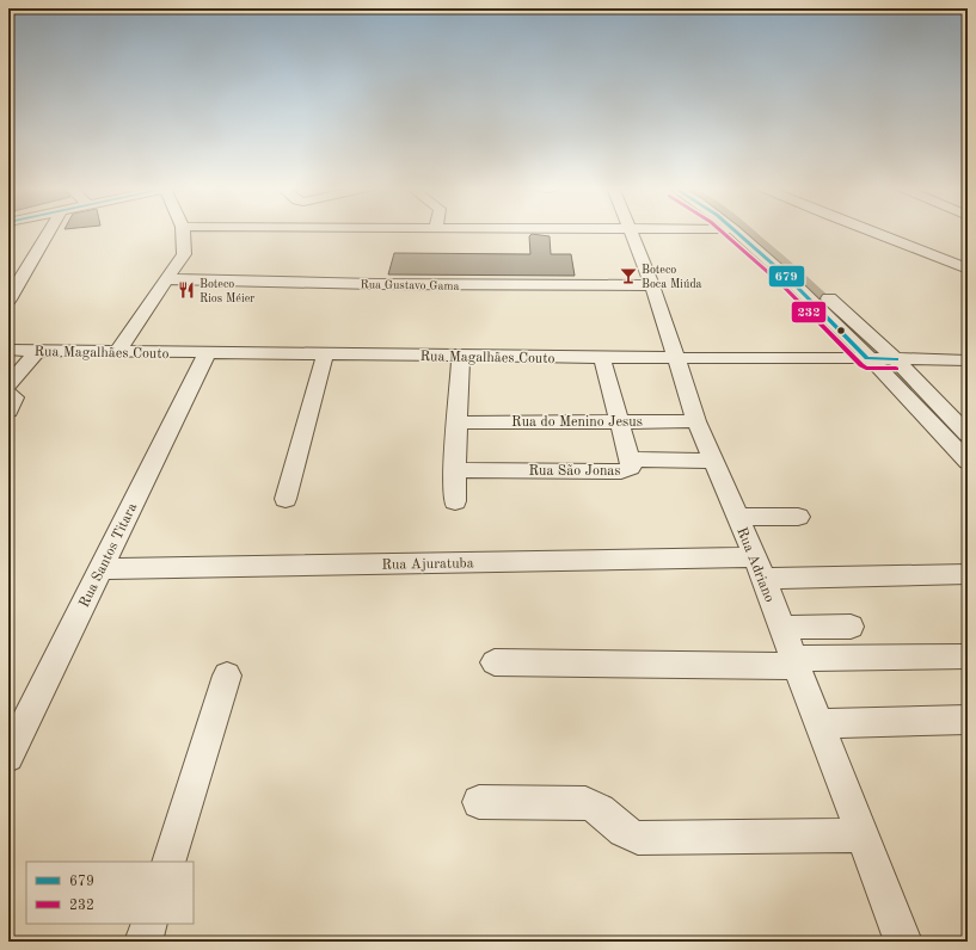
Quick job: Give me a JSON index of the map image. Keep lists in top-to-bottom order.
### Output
{
  "streets": {
    "street": [
      "Rua Gustavo Gama",
      "Rua Magalhães Couto",
      "Rua do Menino Jesus",
      "Rua São Jonas",
      "Rua Santos Titara",
      "Rua Ajuratuba",
      "Rua Adriano"
    ]
  },
  "crossings": [
    ["Rua Gustavo Gama", "Rua Adriano"],
    ["Rua Magalhães Couto", "Rua Santos Titara"],
    ["Rua Magalhães Couto", "Rua Adriano"],
    ["Rua do Menino Jesus", "Rua Adriano"],
    ["Rua São Jonas", "Rua Adriano"],
    ["Rua Santos Titara", "Rua Ajuratuba"],
    ["Rua Ajuratuba", "Rua Adriano"]
  ],
  "places": {
    "bar": ["Boteco Boca Miúda"],
    "restaurant": ["Boteco Rios Méier"]
  },
  "lines": ["transit line 679", "transit line 232"],
  "legend": ["679", "232"]
}
